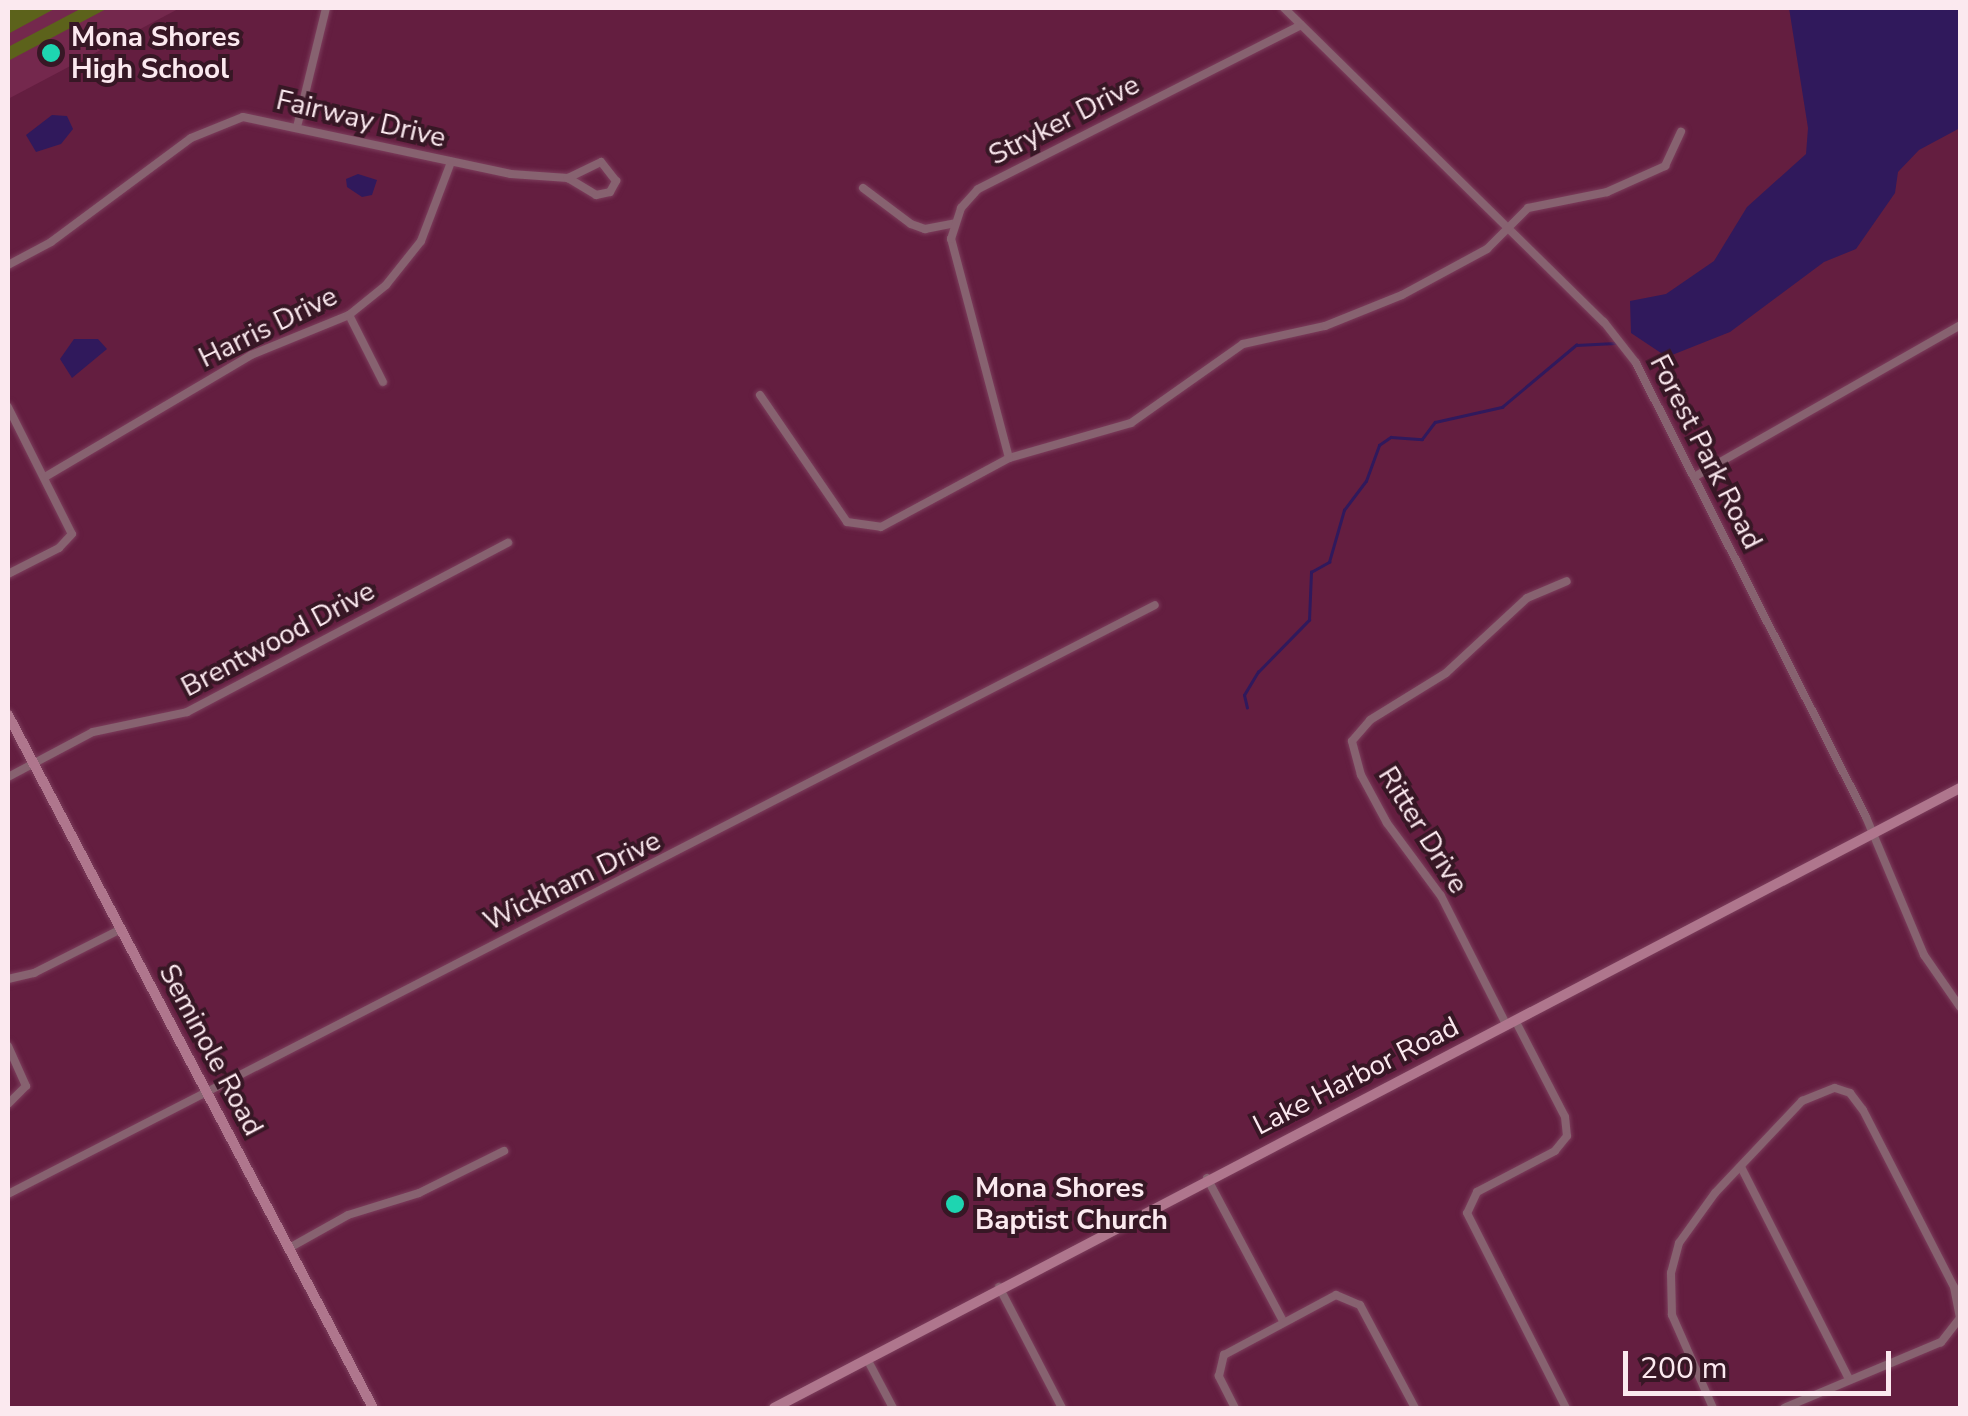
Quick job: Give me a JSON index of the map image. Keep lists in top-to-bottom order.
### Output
{
  "streets": {
    "street": [
      "Fairway Drive",
      "Stryker Drive",
      "Harris Drive",
      "Forest Park Road",
      "Brentwood Drive",
      "Ritter Drive",
      "Wickham Drive",
      "Seminole Road",
      "Lake Harbor Road"
    ]
  },
  "crossings": [
    ["Fairway Drive", "Harris Drive"],
    ["Stryker Drive", "Forest Park Road"],
    ["Forest Park Road", "Lake Harbor Road"],
    ["Brentwood Drive", "Seminole Road"],
    ["Ritter Drive", "Lake Harbor Road"],
    ["Wickham Drive", "Seminole Road"]
  ],
  "places": ["Mona Shores High School", "Mona Shores Baptist Church"],
  "scale_bar": "200 m"
}
